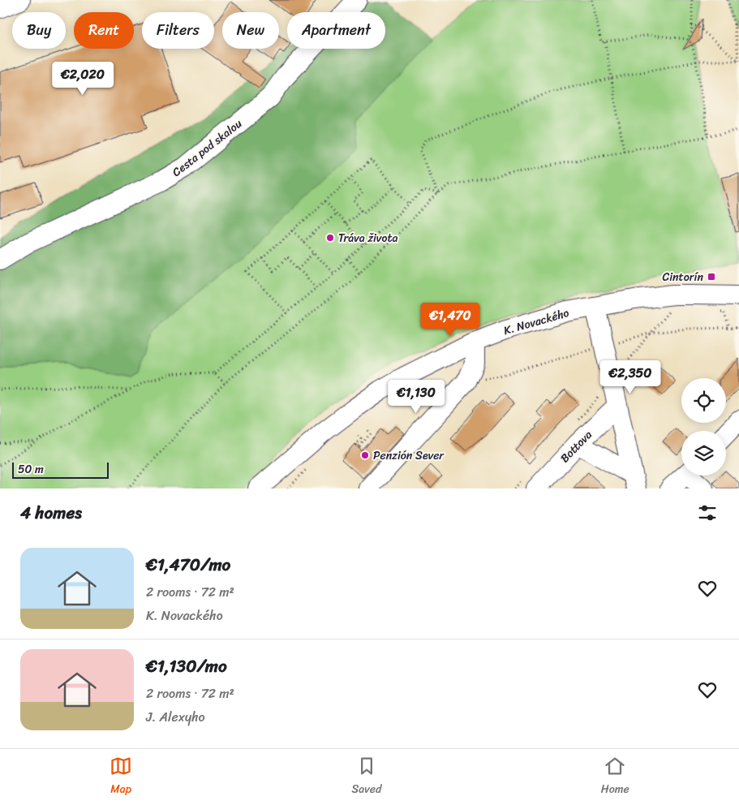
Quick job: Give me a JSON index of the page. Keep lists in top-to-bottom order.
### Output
{
  "streets": {
    "street": ["Cesta pod skalou", "K. Novackého", "Bottova"]
  },
  "places": {
    "other": ["Tráva života", "Penzión Sever"],
    "transit": ["Cintorín"]
  },
  "scale_bar": "50 m",
  "page": {
    "chip": [
      "Buy",
      "Rent",
      "Filters",
      "New",
      "Apartment"
    ],
    "price": [
      "€2,020",
      "€1,470",
      "€2,350",
      "€1,130"
    ],
    "scale": "50 m",
    "heading": "4 homes",
    "list": [
      {
        "name": "€1,470/mo",
        "note": "2 rooms · 72 m² · K. Novackého"
      },
      {
        "name": "€1,130/mo",
        "note": "2 rooms · 72 m² · J. Alexyho"
      }
    ],
    "tabs": ["Map", "Saved", "Home"]
  }
}
